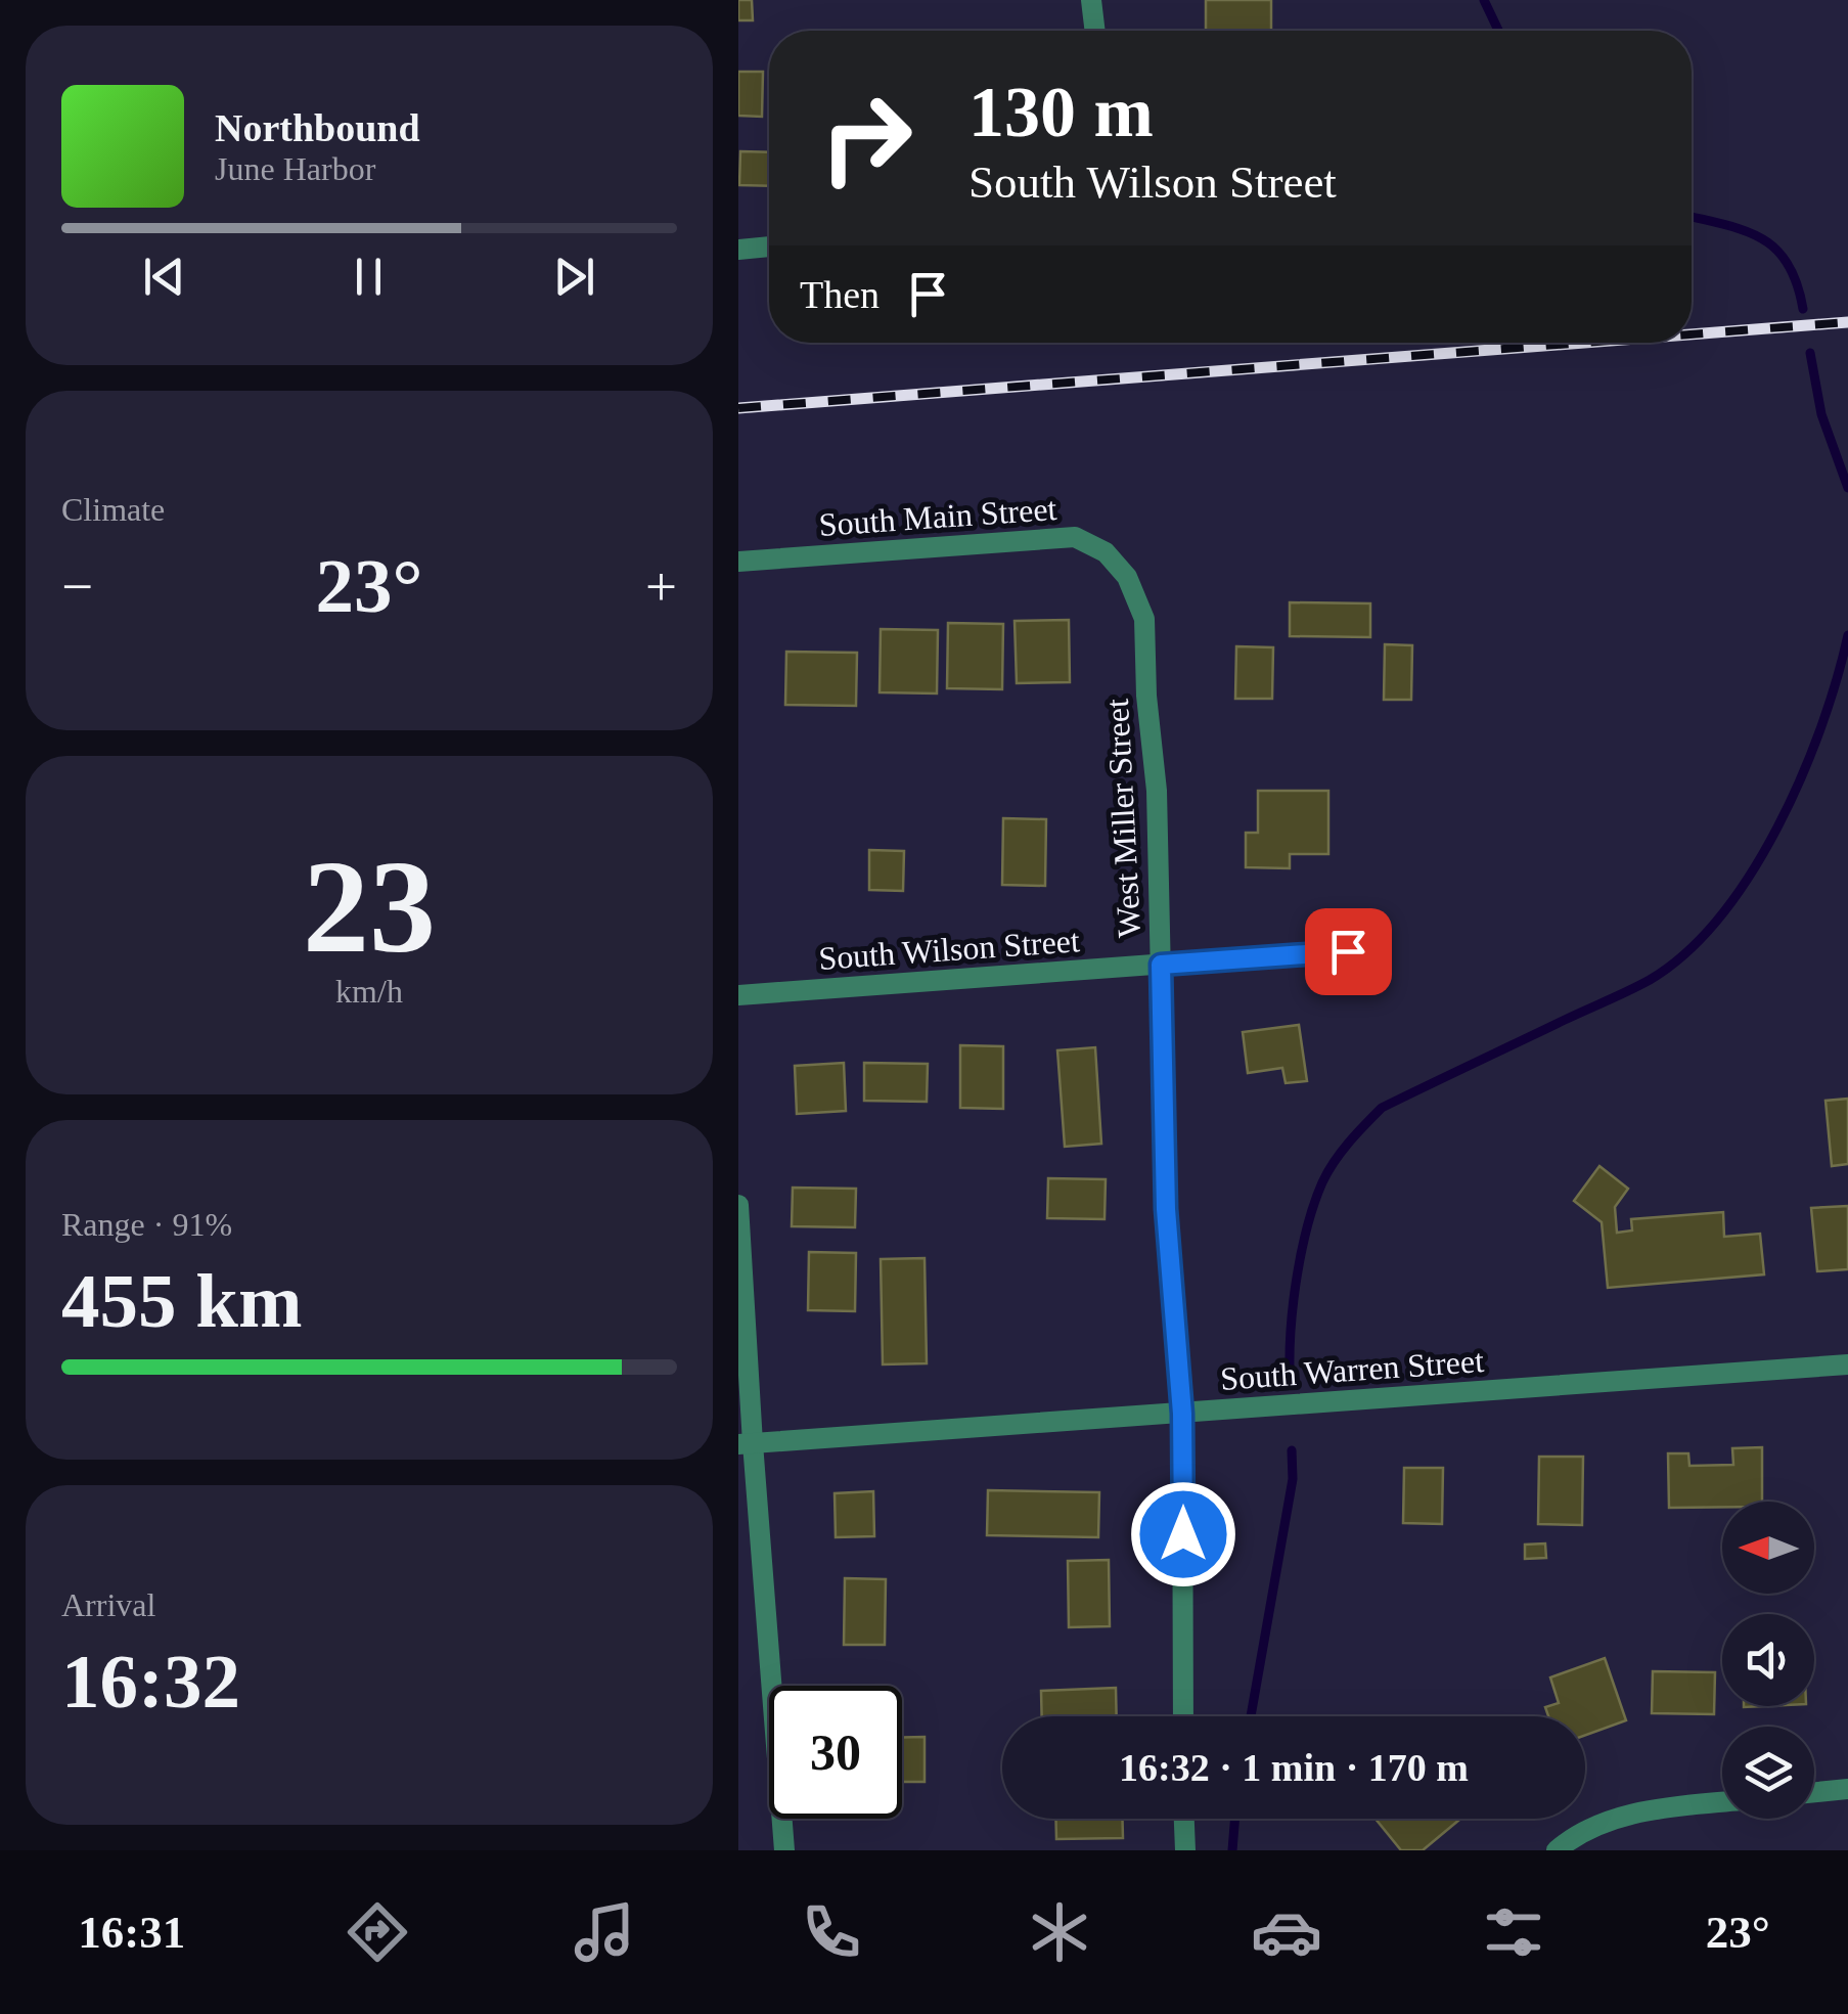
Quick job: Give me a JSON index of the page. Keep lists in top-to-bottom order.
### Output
{
  "streets": {
    "street": [
      "South Main Street",
      "West Miller Street",
      "South Wilson Street",
      "South Warren Street"
    ]
  },
  "crossings": [
    ["South Main Street", "West Miller Street"],
    ["West Miller Street", "South Wilson Street"],
    ["West Miller Street", "South Warren Street"]
  ],
  "north": "left",
  "page": {
    "turn": ["130 m", "South Wilson Street"],
    "song": ["Northbound", "June Harbor"],
    "then": "Then",
    "tile": [
      "Climate",
      ["23", "km/h"],
      ["Range · 91%", "455 km"],
      ["Arrival", "16:32"]
    ],
    "heat": ["−", "23°", "+"],
    "limit": "30",
    "trip": "16:32 · 1 min · 170 m",
    "tabs": ["16:31", "23°"]
  }
}
